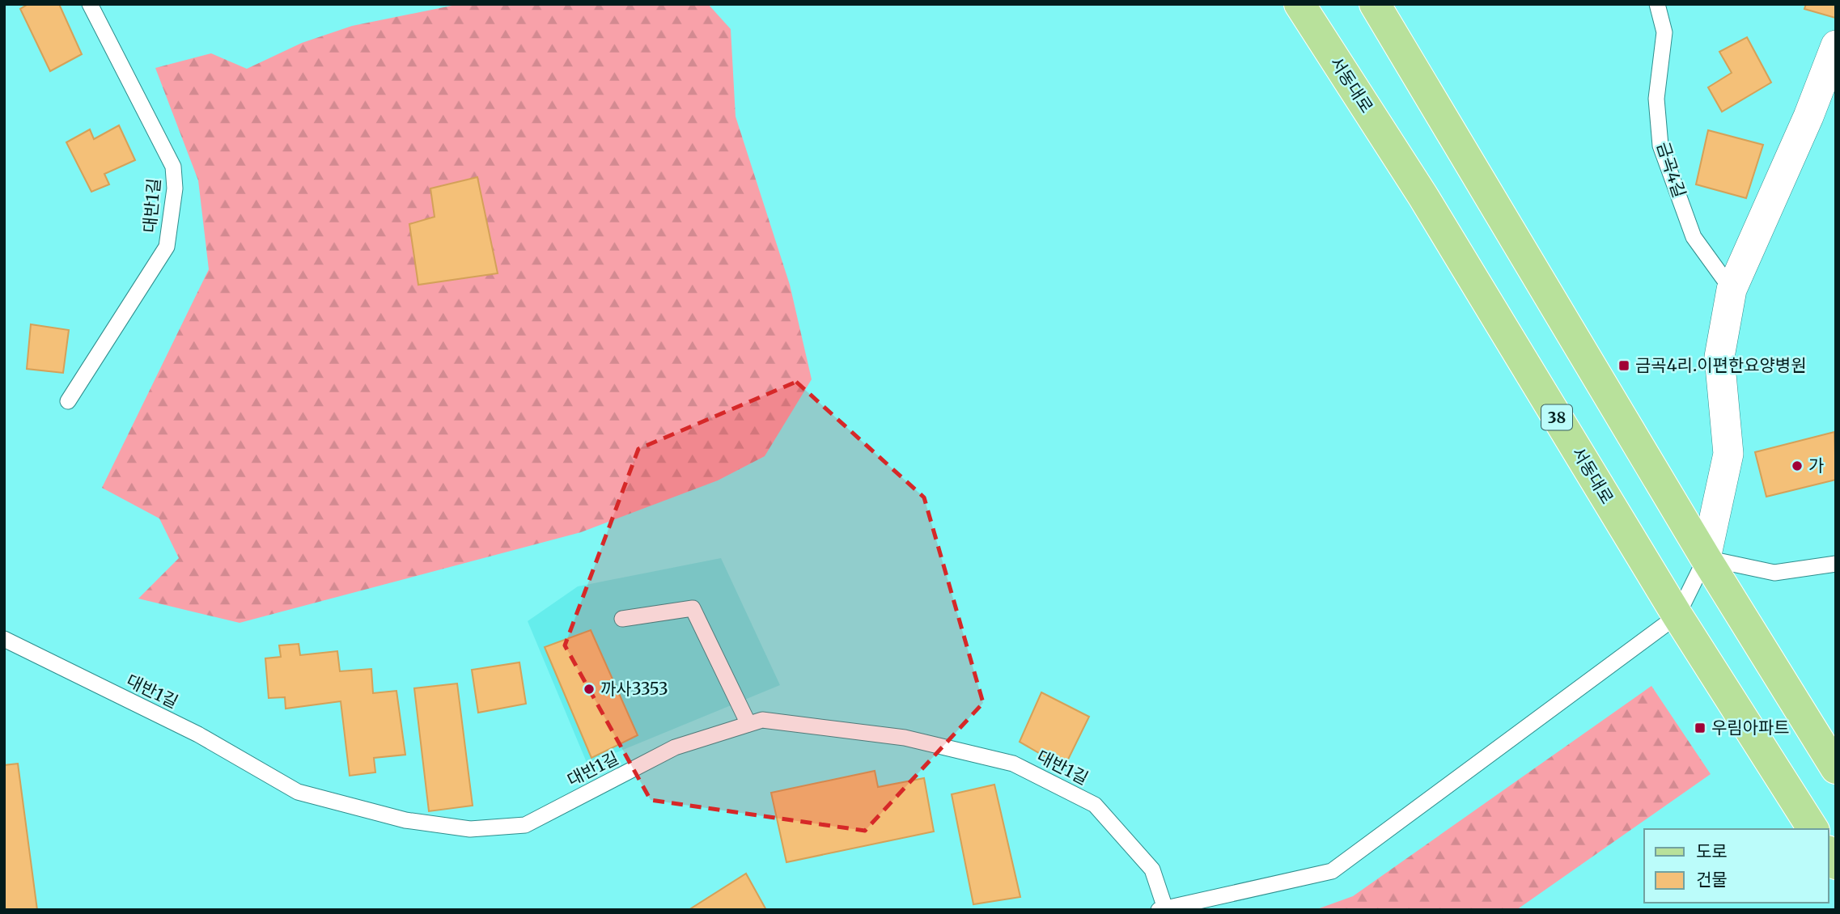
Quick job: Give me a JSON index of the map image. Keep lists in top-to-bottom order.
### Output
{
  "streets": {
    "main road": ["서동대로", "38"],
    "lane": ["금곡4길", "대반1길"]
  },
  "places": {
    "transit": ["금곡4리.이편한요양병원", "우림아파트"],
    "other": ["가", "까사3353"]
  },
  "legend": ["도로", "건물"]
}
